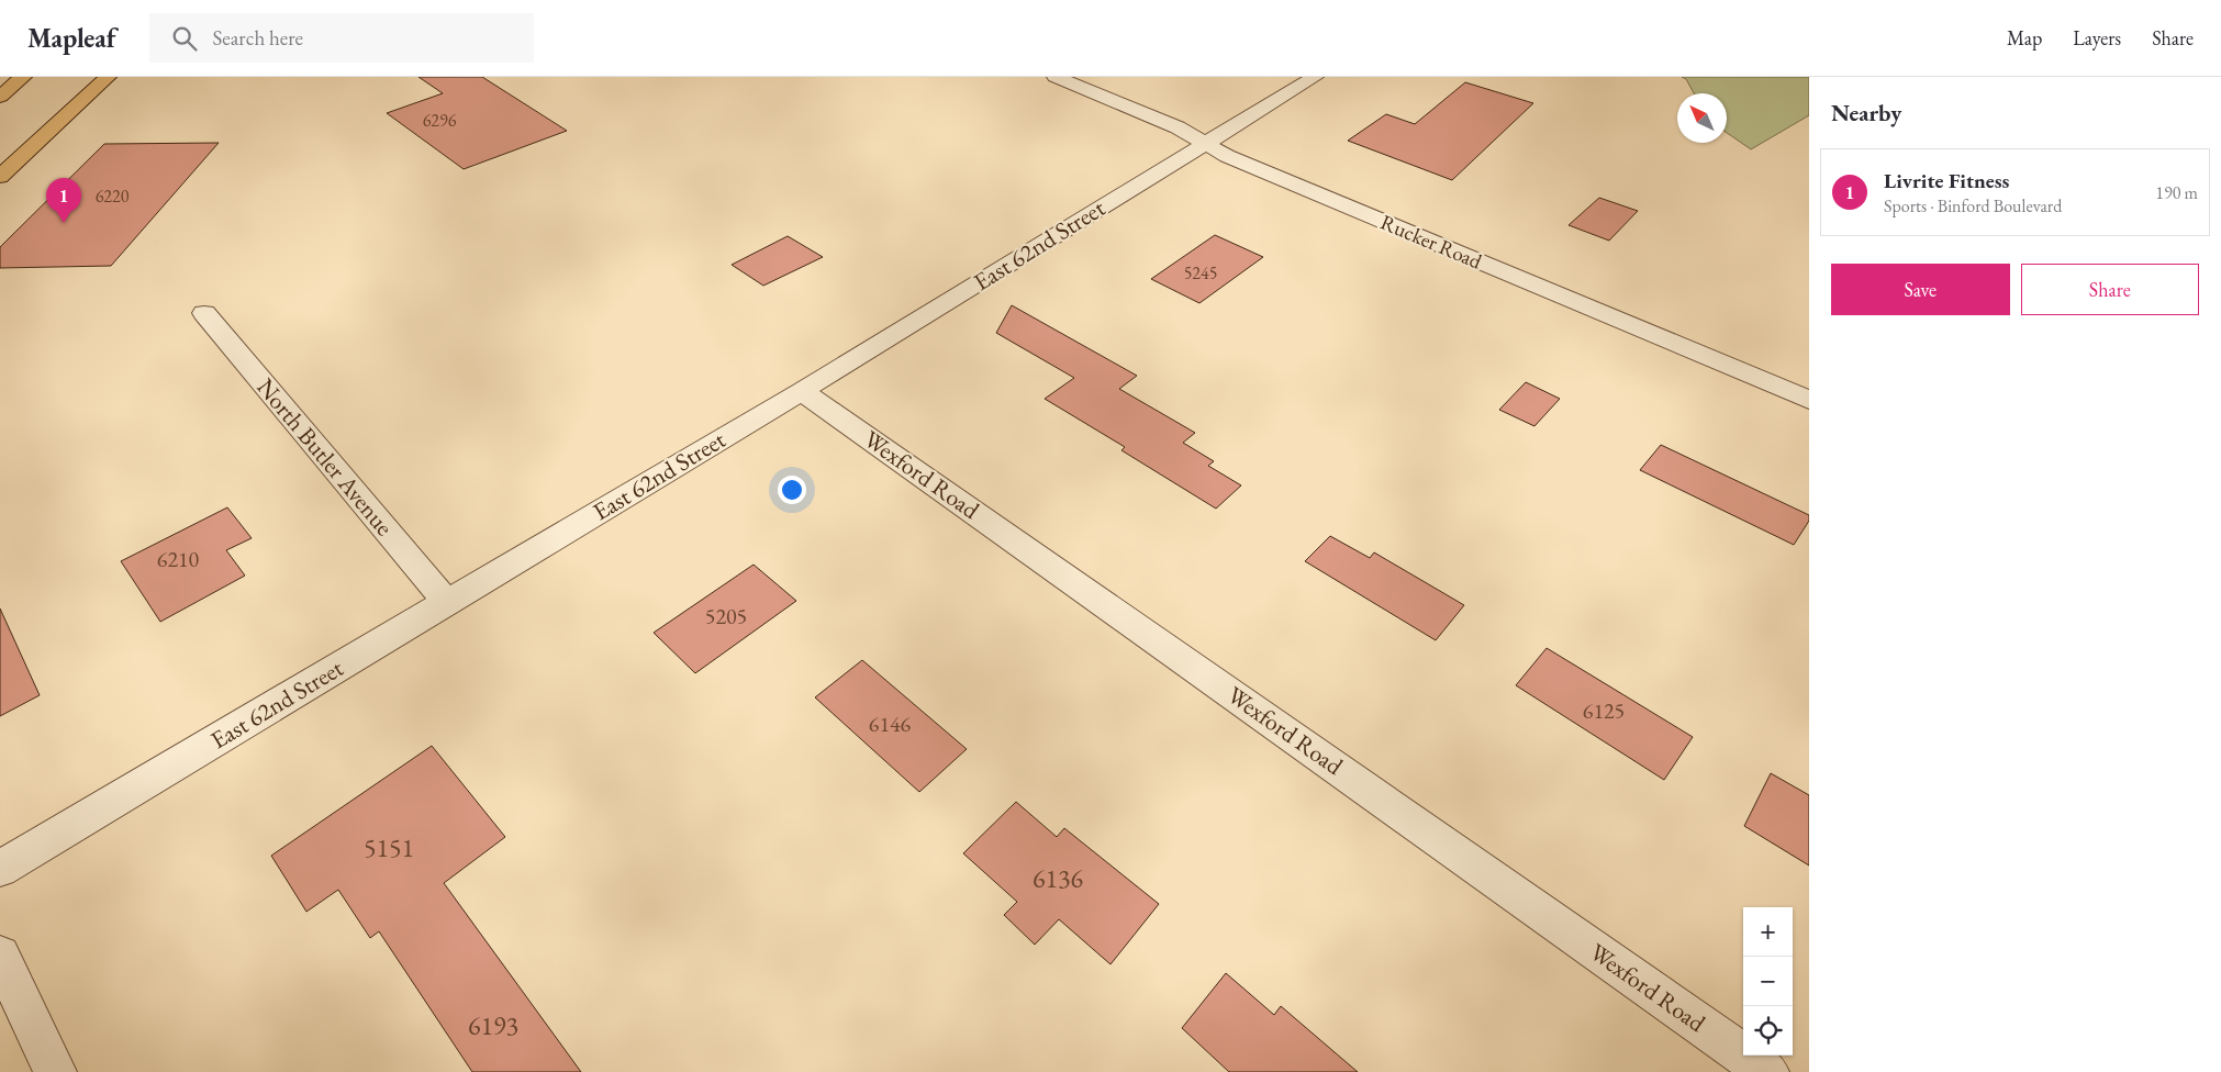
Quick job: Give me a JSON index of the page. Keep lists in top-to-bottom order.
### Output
{
  "streets": {
    "street": [
      "Rucker Road",
      "East 62nd Street",
      "North Butler Avenue",
      "Wexford Road"
    ]
  },
  "crossings": [
    ["Rucker Road", "East 62nd Street"],
    ["East 62nd Street", "North Butler Avenue"],
    ["East 62nd Street", "Wexford Road"]
  ],
  "house_numbers": [
    "6296",
    "6220",
    "5245",
    "6210",
    "5205",
    "6125",
    "6146",
    "5151",
    "6136",
    "6193"
  ],
  "north": "top left",
  "page": {
    "header": "Mapleaf",
    "search": "Search here",
    "nav": ["Map", "Layers", "Share"],
    "heading": "Nearby",
    "list": [
      {
        "mark": "1",
        "name": "Livrite Fitness",
        "note": "Sports · Binford Boulevard",
        "value": "190 m"
      }
    ],
    "pins": "1",
    "buttons": ["Save", "Share"],
    "map_buttons": ["+", "−"]
  }
}
